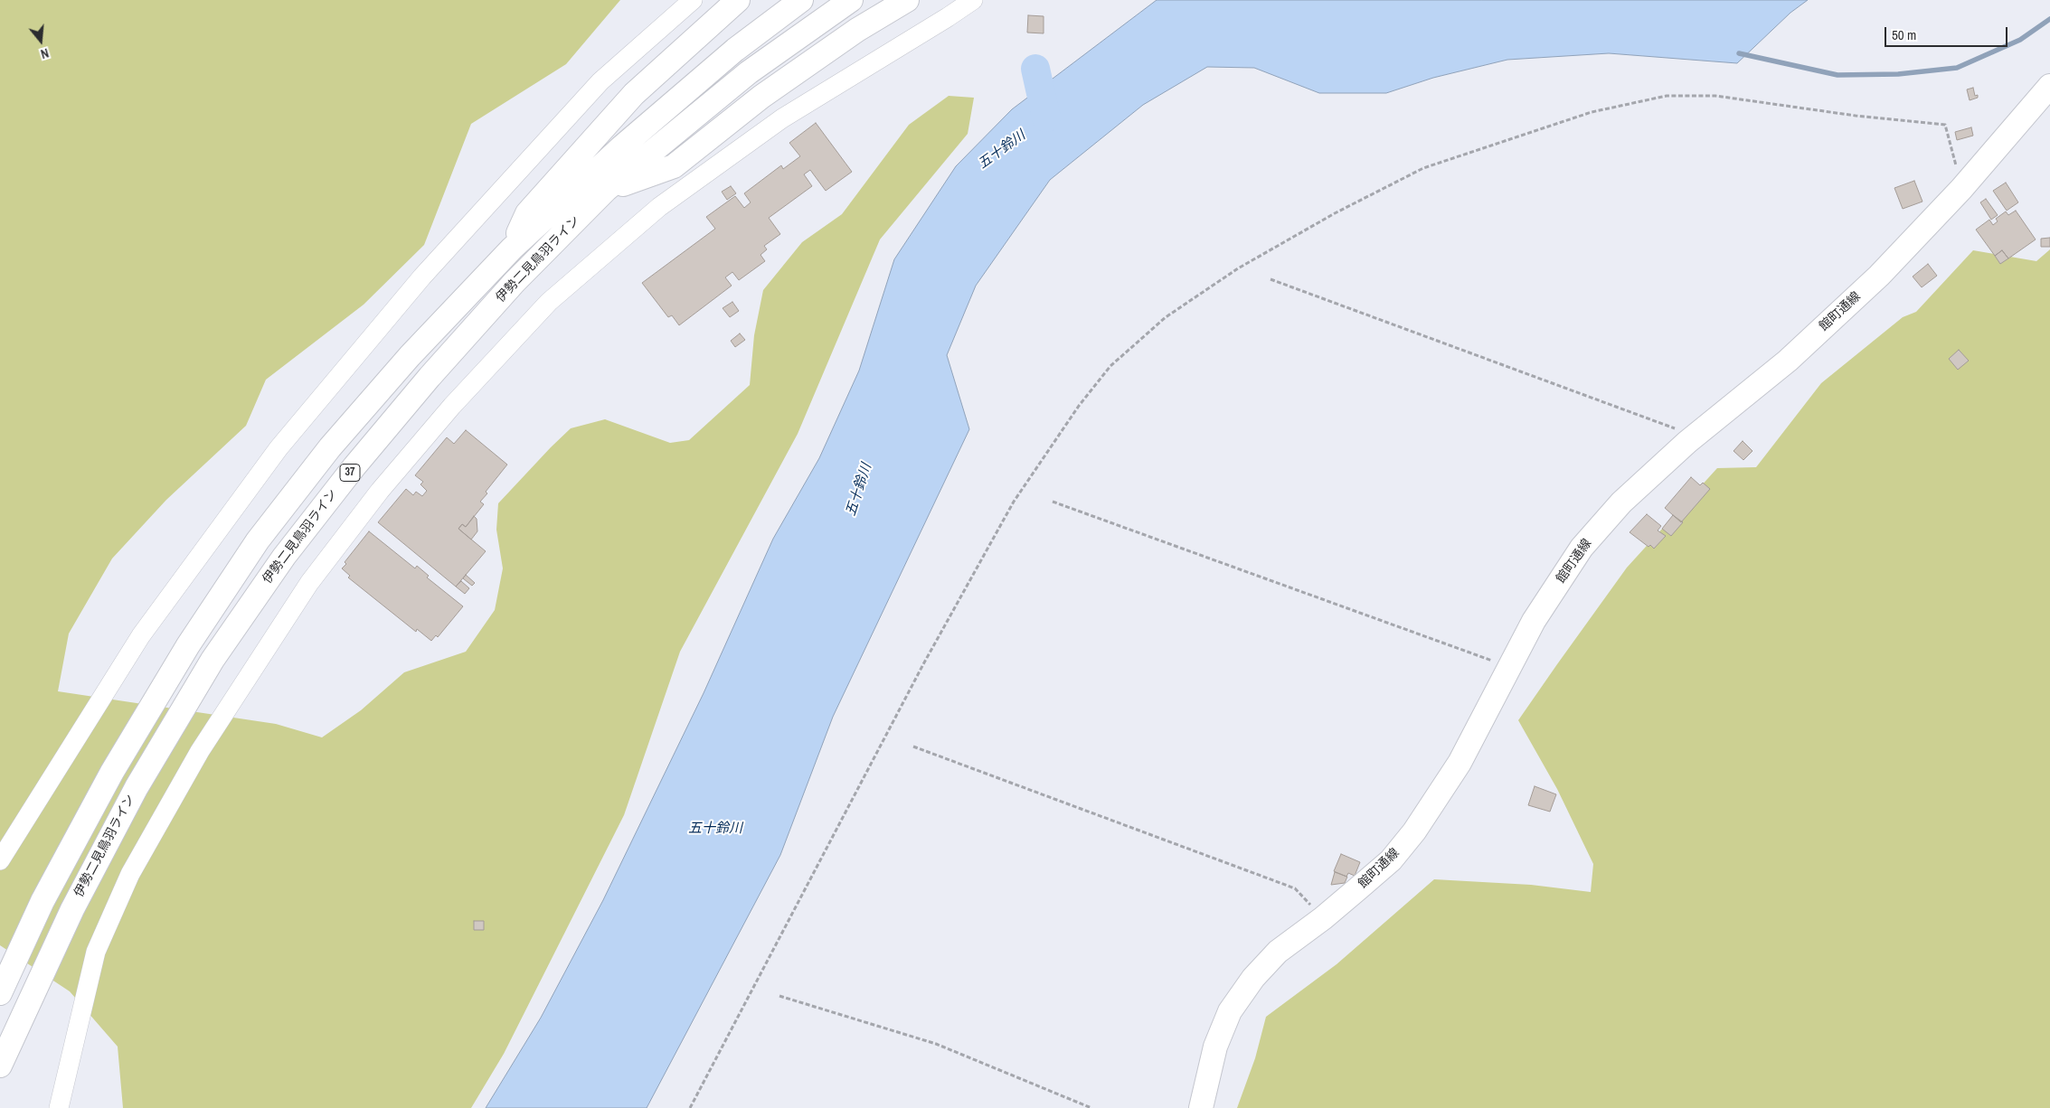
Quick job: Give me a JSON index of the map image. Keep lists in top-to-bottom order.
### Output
{
  "streets": {
    "main road": ["伊勢二見鳥羽ライン", "館町通線", "37"]
  },
  "water": ["五十鈴川"],
  "scale_bar": "50 m",
  "north": "bottom"
}
